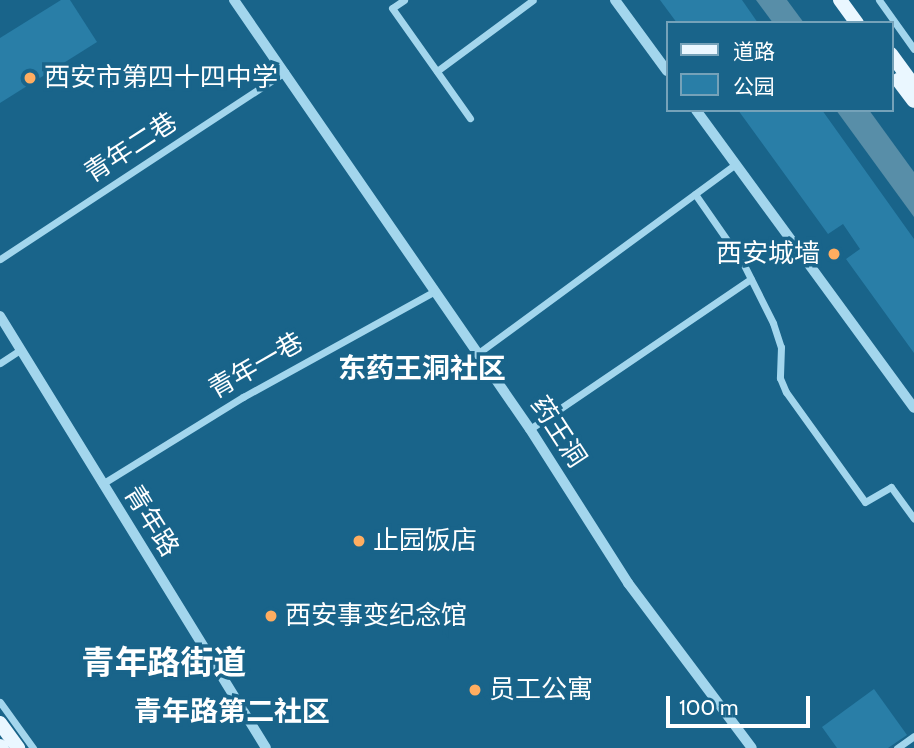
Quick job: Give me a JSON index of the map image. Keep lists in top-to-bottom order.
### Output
{
  "streets": {
    "street": [
      "青年二巷",
      "青年一巷",
      "药王洞",
      "青年路"
    ]
  },
  "crossings": [
    ["青年二巷", "药王洞"],
    ["青年一巷", "药王洞"],
    ["青年一巷", "青年路"]
  ],
  "districts": ["东药王洞社区", "青年路街道", "青年路第二社区"],
  "places": [
    "西安市第四十四中学",
    "西安城墙",
    "止园饭店",
    "西安事变纪念馆",
    "员工公寓"
  ],
  "legend": ["道路", "公园"],
  "scale_bar": "100 m"
}
